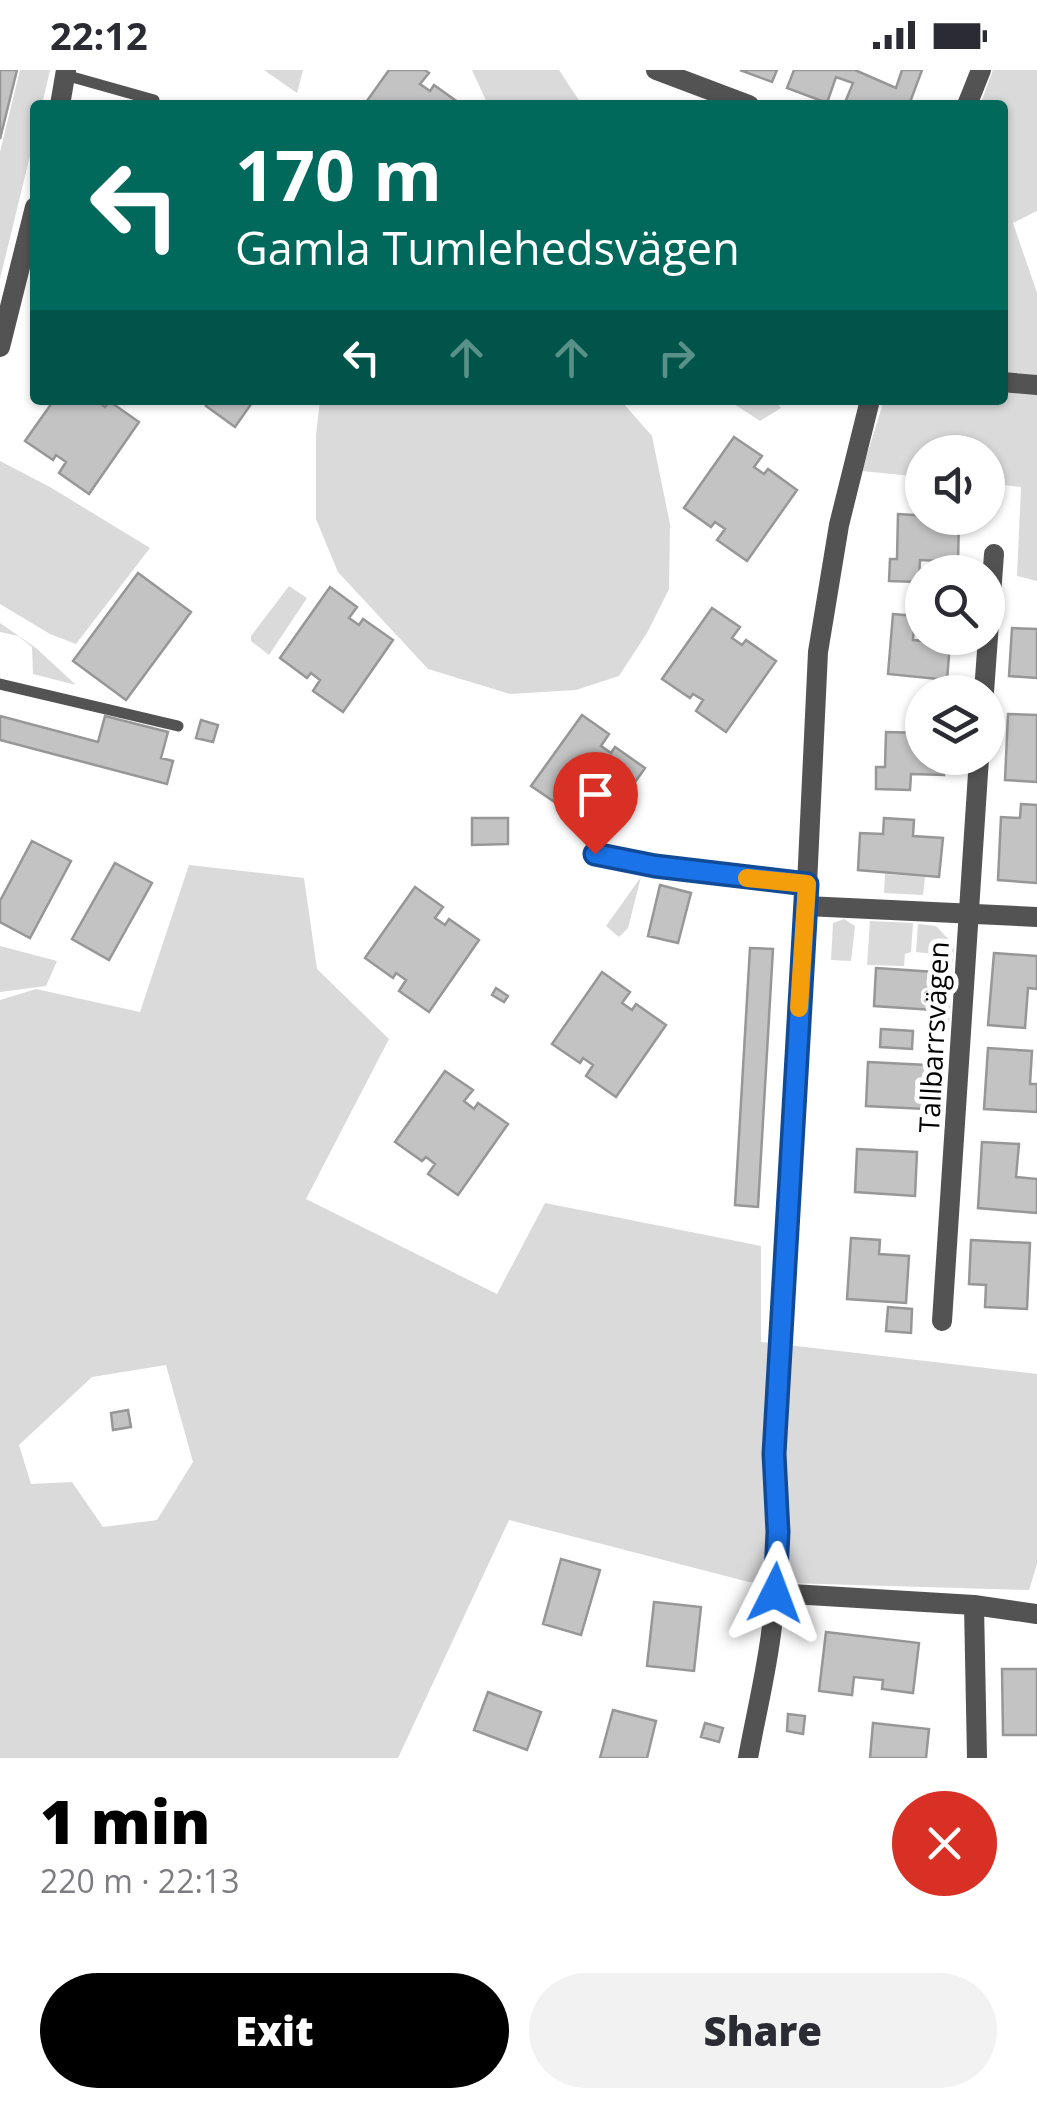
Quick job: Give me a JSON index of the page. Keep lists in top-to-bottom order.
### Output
{
  "streets": {
    "street": ["Tallbarrsvägen"]
  },
  "page": {
    "status": "22:12",
    "turn": ["170 m", "Gamla Tumlehedsvägen"],
    "heading": ["1 min", "220 m · 22:13"],
    "buttons": ["Exit", "Share"]
  }
}
